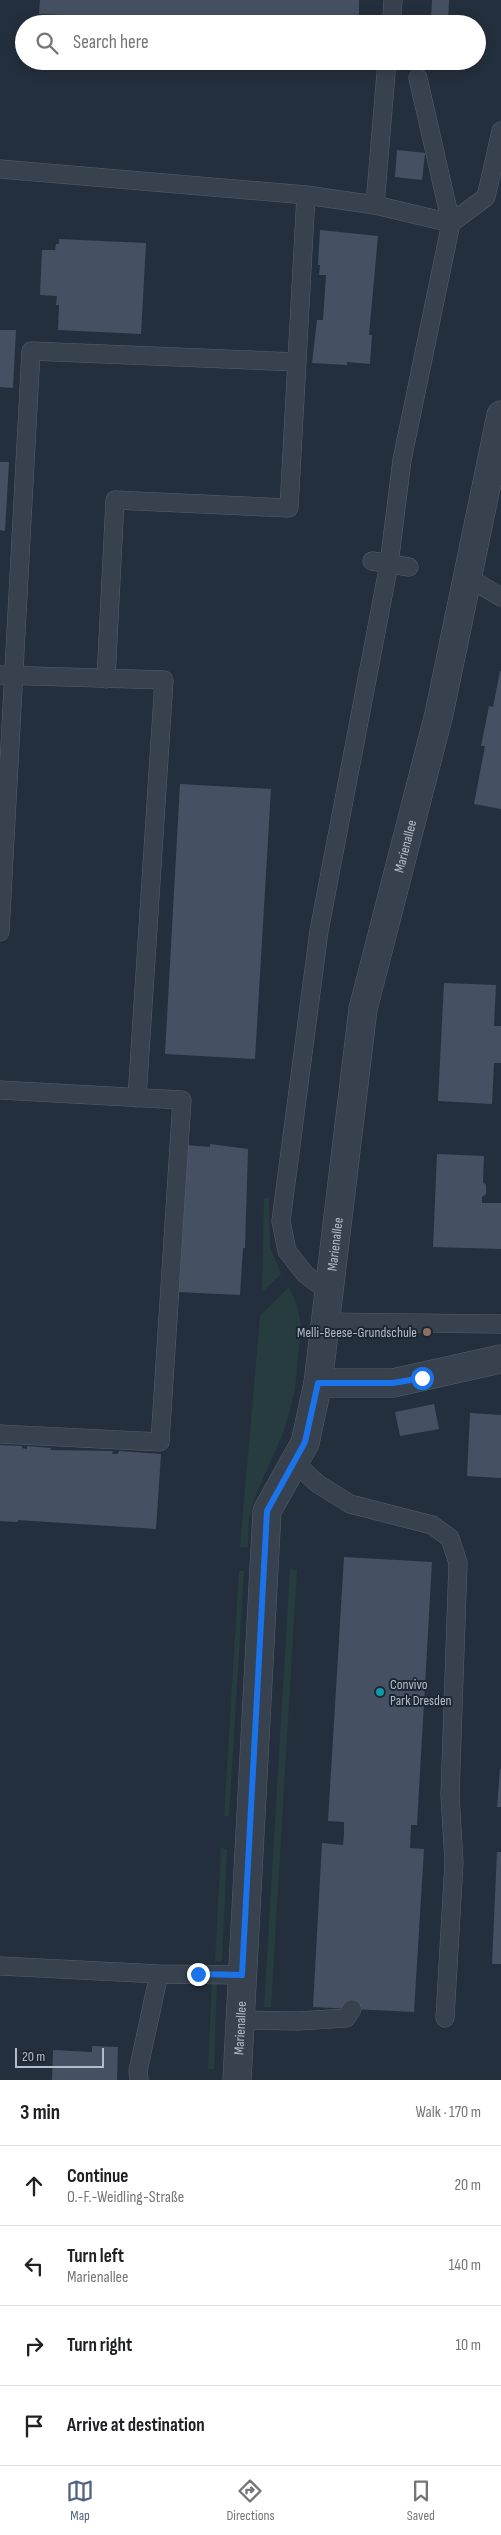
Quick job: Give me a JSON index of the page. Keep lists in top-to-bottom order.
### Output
{
  "streets": {
    "street": ["Marienallee"]
  },
  "places": ["Melli-Beese-Grundschule", "Convivo Park Dresden"],
  "scale_bar": "20 m",
  "page": {
    "search": "Search here",
    "scale": "20 m",
    "heading": ["3 min", "Walk · 170 m"],
    "list": [
      ["Continue", "O.-F.-Weidling-Straße", "20 m"],
      ["Turn left", "Marienallee", "140 m"],
      ["Turn right", "10 m"],
      "Arrive at destination"
    ],
    "nav": ["Map", "Directions", "Saved"]
  }
}
